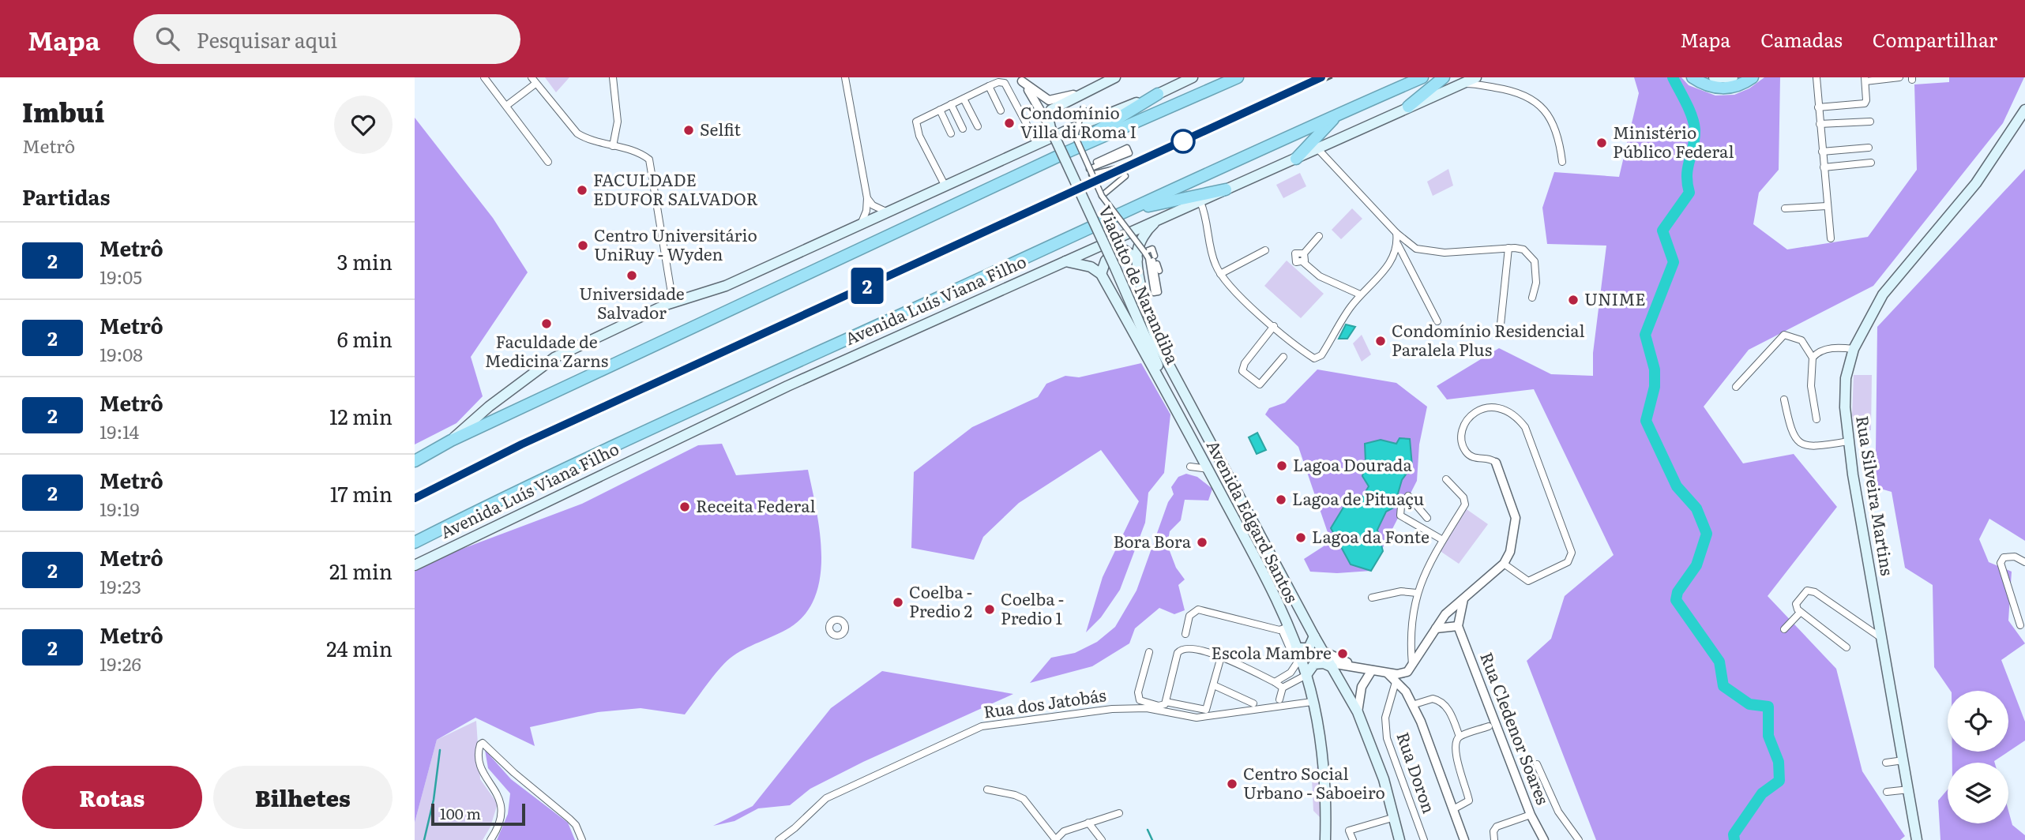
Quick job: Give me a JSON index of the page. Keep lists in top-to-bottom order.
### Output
{
  "streets": {
    "highway": ["Avenida Luís Viana Filho"],
    "main road": ["Viaduto de Narandiba", "Rua Silveira Martins", "Avenida Edgard Santos"],
    "street": ["Rua dos Jatobás", "Rua Cledenor Soares", "Rua Doron"]
  },
  "crossings": [
    ["Viaduto de Narandiba", "Avenida Edgard Santos"],
    ["Avenida Edgard Santos", "Rua dos Jatobás"]
  ],
  "places": [
    "Condomínio Villa di Roma I",
    "Selfit",
    "Ministério Público Federal",
    "FACULDADE EDUFOR SALVADOR",
    "Centro Universitário UniRuy - Wyden",
    "Universidade Salvador",
    "UNIME",
    "Faculdade de Medicina Zarns",
    "Condomínio Residencial Paralela Plus",
    "Lagoa Dourada",
    "Lagoa de Pituaçu",
    "Receita Federal",
    "Lagoa da Fonte",
    "Bora Bora",
    "Coelba - Predio 2",
    "Coelba - Predio 1",
    "Escola Mambre",
    "Centro Social Urbano - Saboeiro"
  ],
  "lines": ["metro line 2"],
  "scale_bar": "100 m",
  "page": {
    "header": "Mapa",
    "search": "Pesquisar aqui",
    "nav": ["Mapa", "Camadas", "Compartilhar"],
    "heading": [
      ["Imbuí", "Metrô"],
      "Partidas"
    ],
    "on_map": "2",
    "list": [
      {
        "mark": "2",
        "name": "Metrô",
        "note": "19:05",
        "value": "3 min"
      },
      {
        "mark": "2",
        "name": "Metrô",
        "note": "19:08",
        "value": "6 min"
      },
      {
        "mark": "2",
        "name": "Metrô",
        "note": "19:14",
        "value": "12 min"
      },
      {
        "mark": "2",
        "name": "Metrô",
        "note": "19:19",
        "value": "17 min"
      },
      {
        "mark": "2",
        "name": "Metrô",
        "note": "19:23",
        "value": "21 min"
      },
      {
        "mark": "2",
        "name": "Metrô",
        "note": "19:26",
        "value": "24 min"
      }
    ],
    "buttons": ["Rotas", "Bilhetes"],
    "scale": "100 m"
  }
}
